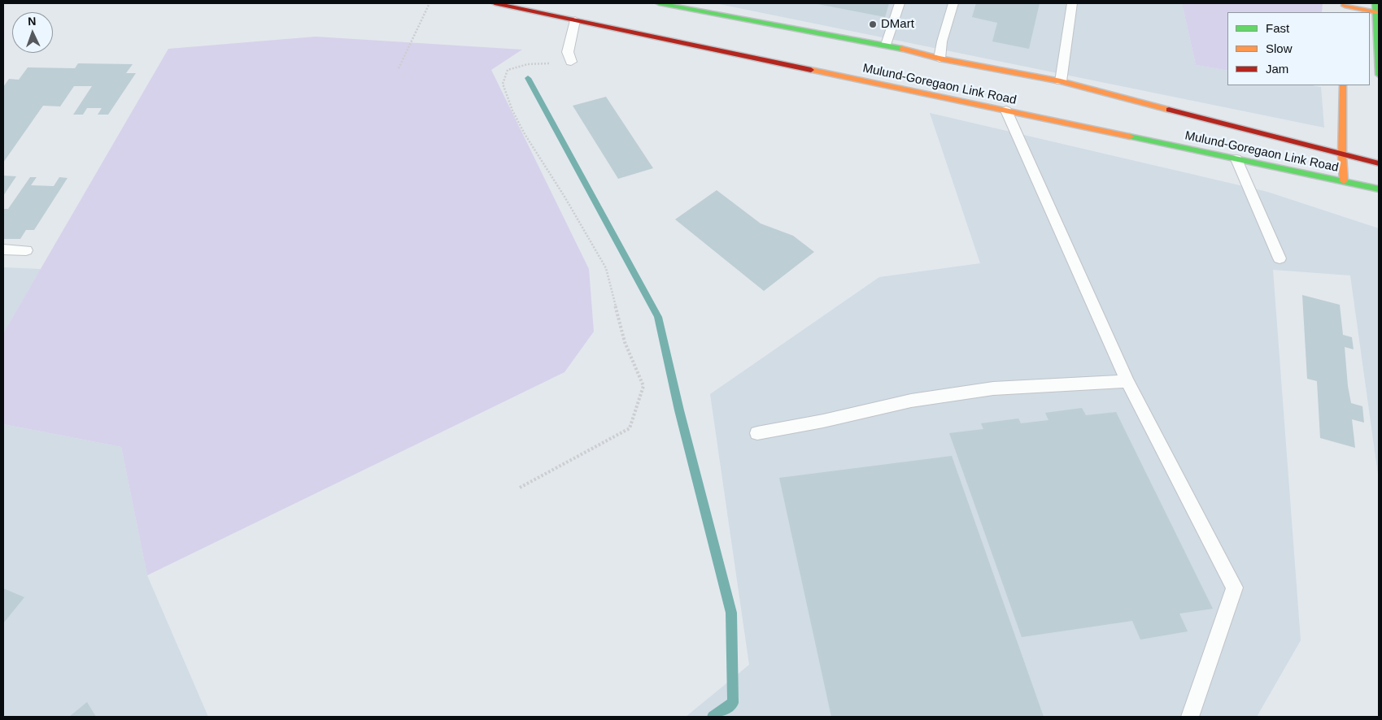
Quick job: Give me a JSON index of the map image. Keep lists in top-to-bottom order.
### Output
{
  "streets": {
    "main road": ["Mulund-Goregaon Link Road"]
  },
  "places": ["DMart"],
  "legend": ["Fast", "Slow", "Jam"],
  "north": "top"
}
